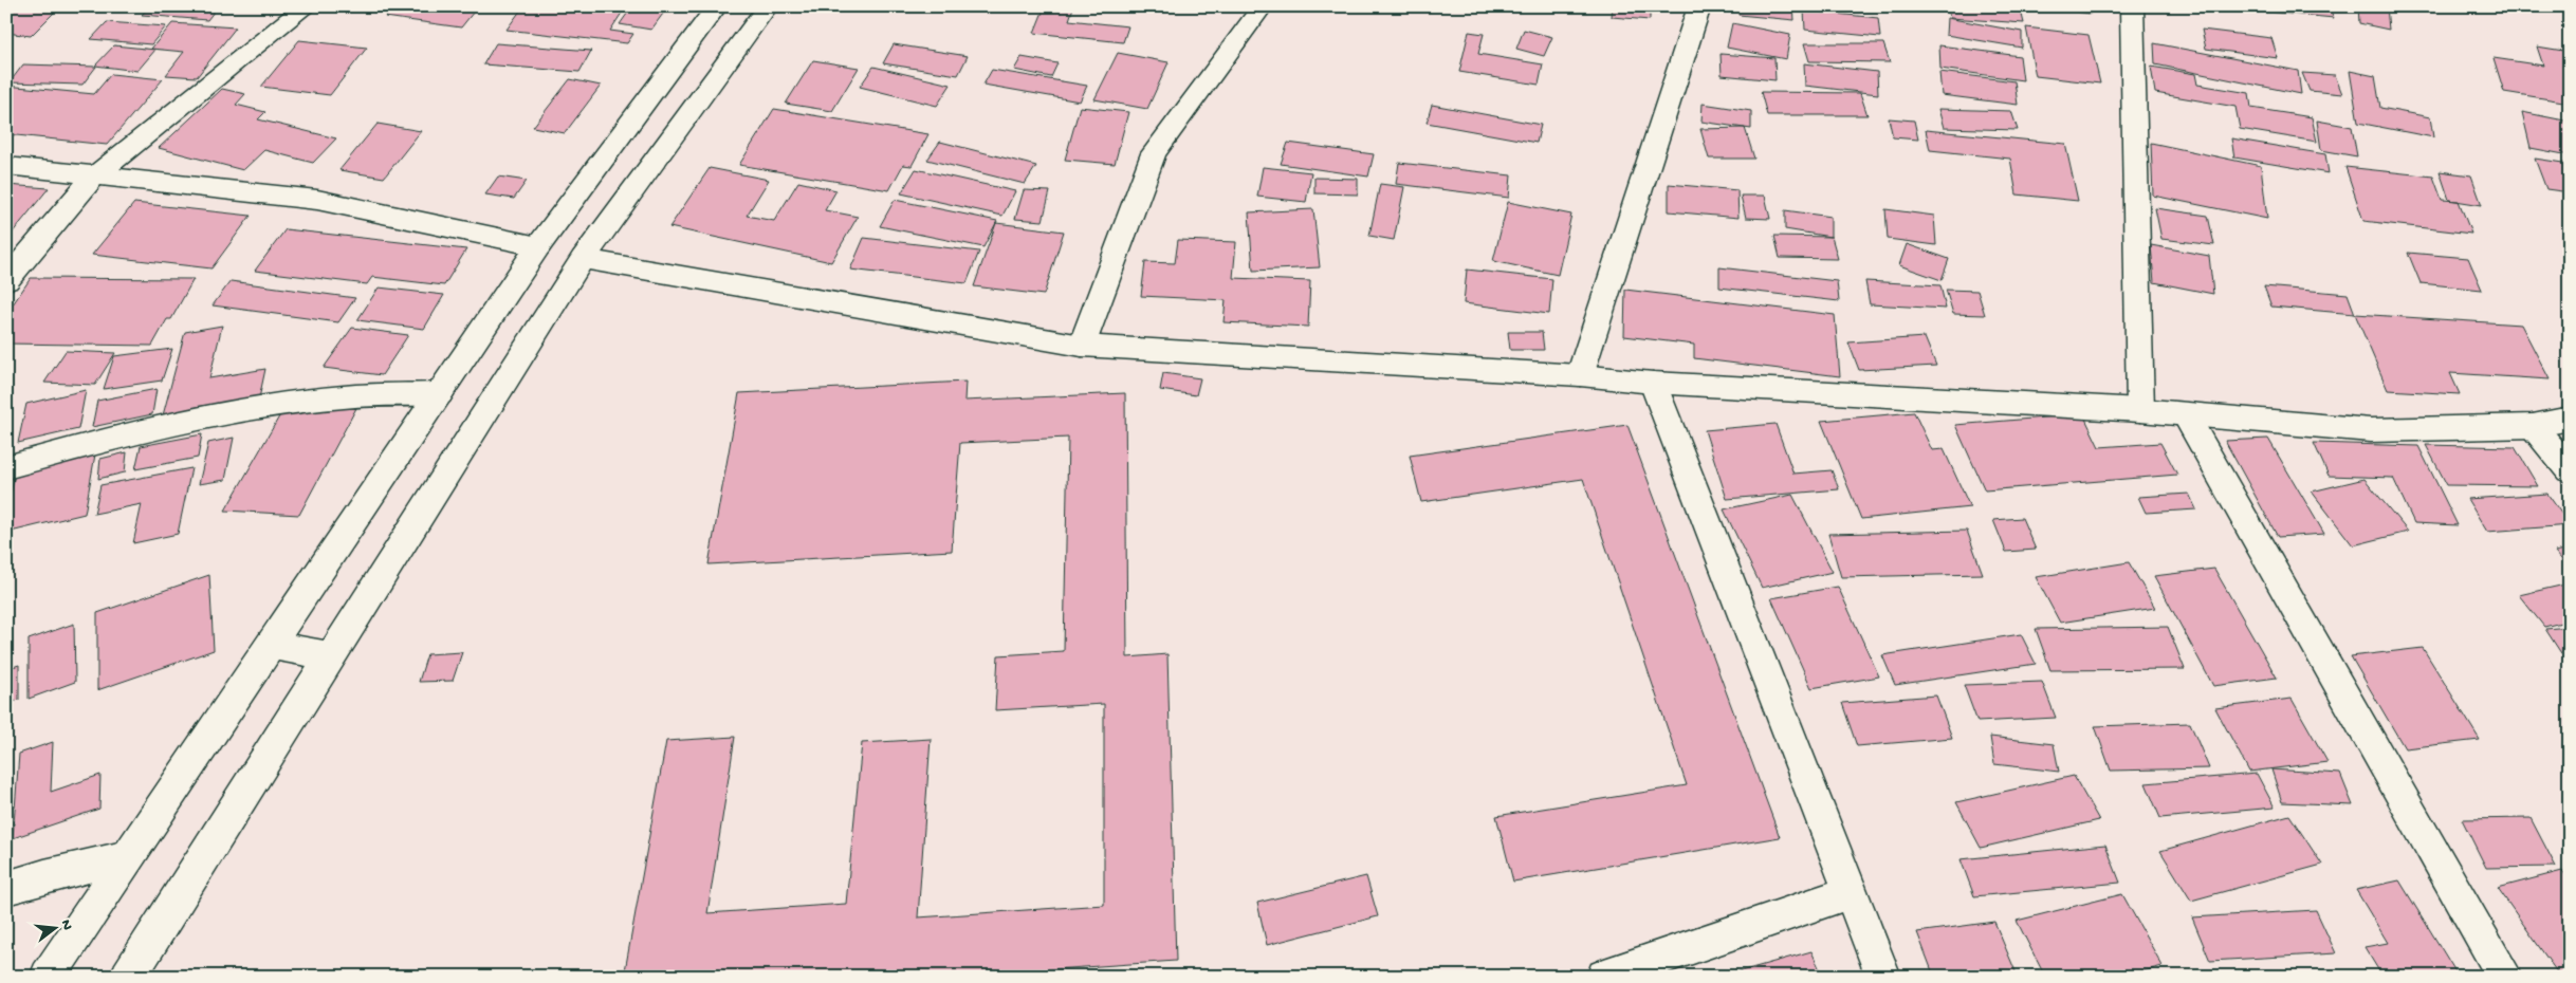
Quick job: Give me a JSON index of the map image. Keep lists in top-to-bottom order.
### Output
{
  "north": "right"
}
